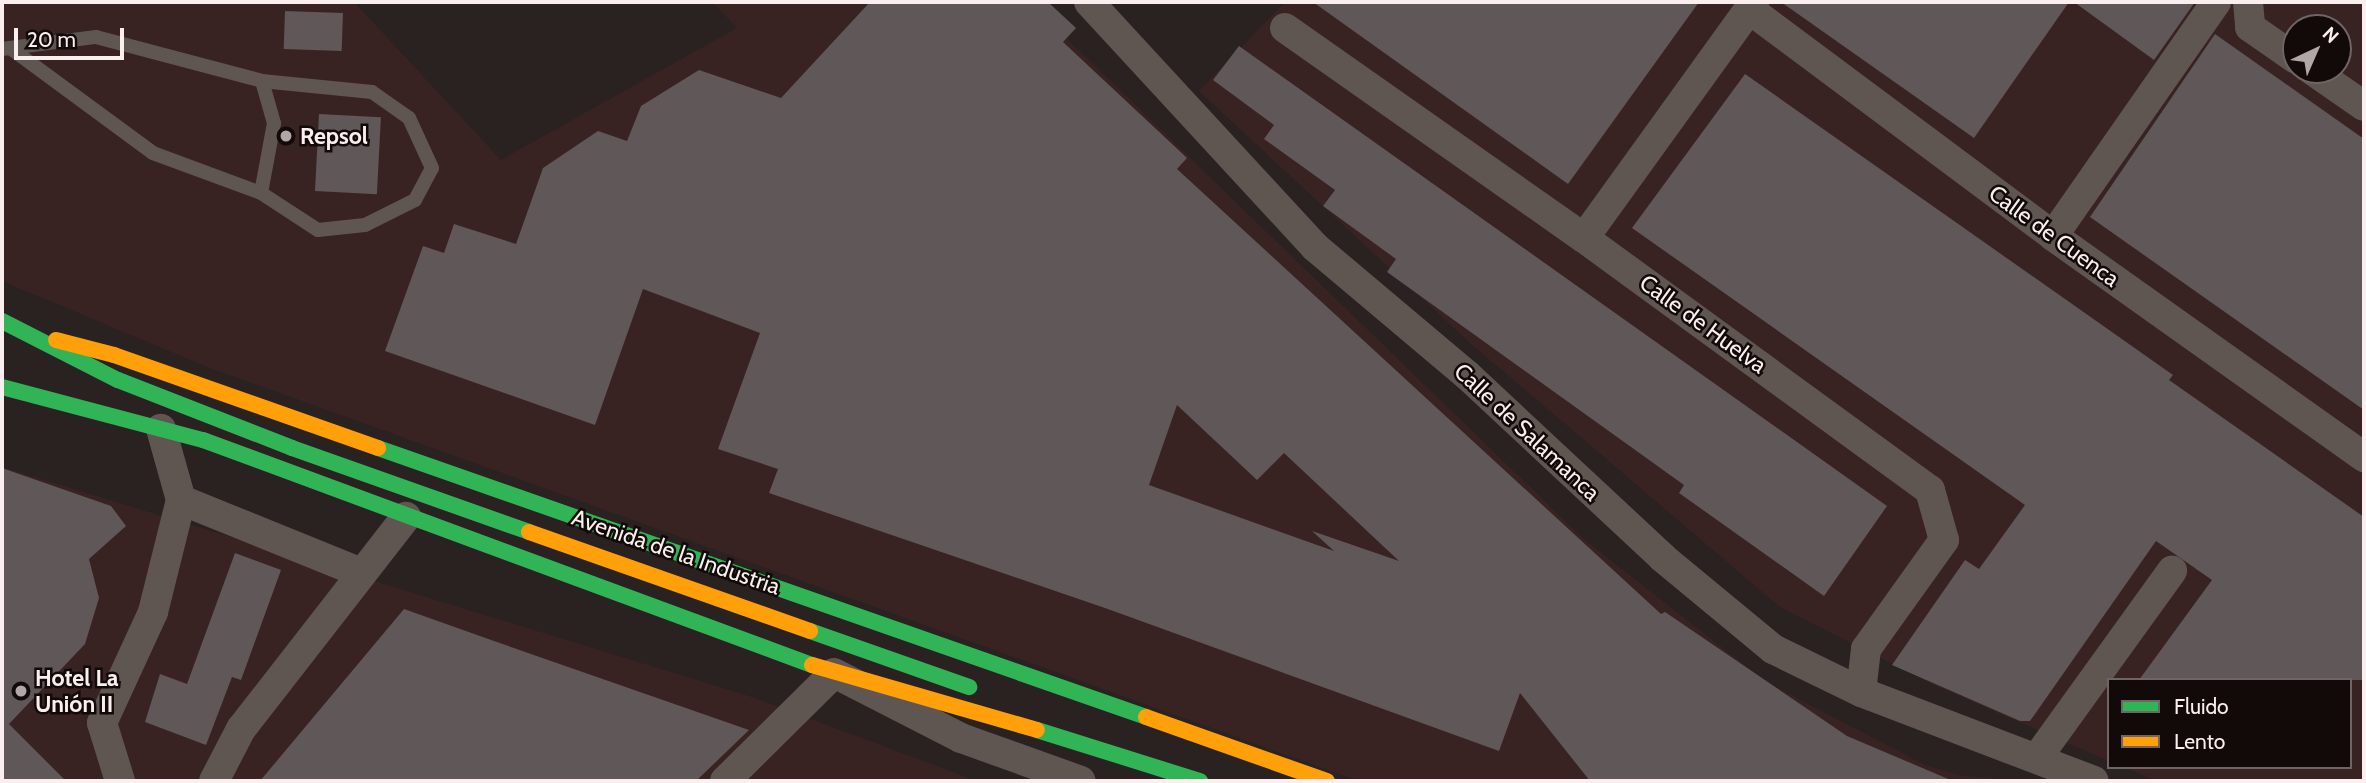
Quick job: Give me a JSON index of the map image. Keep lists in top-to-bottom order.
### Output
{
  "streets": {
    "main road": ["Avenida de la Industria"],
    "street": ["Calle de Cuenca", "Calle de Huelva", "Calle de Salamanca"]
  },
  "crossings": [
    ["Calle de Cuenca", "Calle de Huelva"],
    ["Calle de Huelva", "Calle de Salamanca"]
  ],
  "places": ["Repsol", "Hotel La Unión II"],
  "legend": ["Fluido", "Lento"],
  "scale_bar": "20 m",
  "north": "top right"
}
